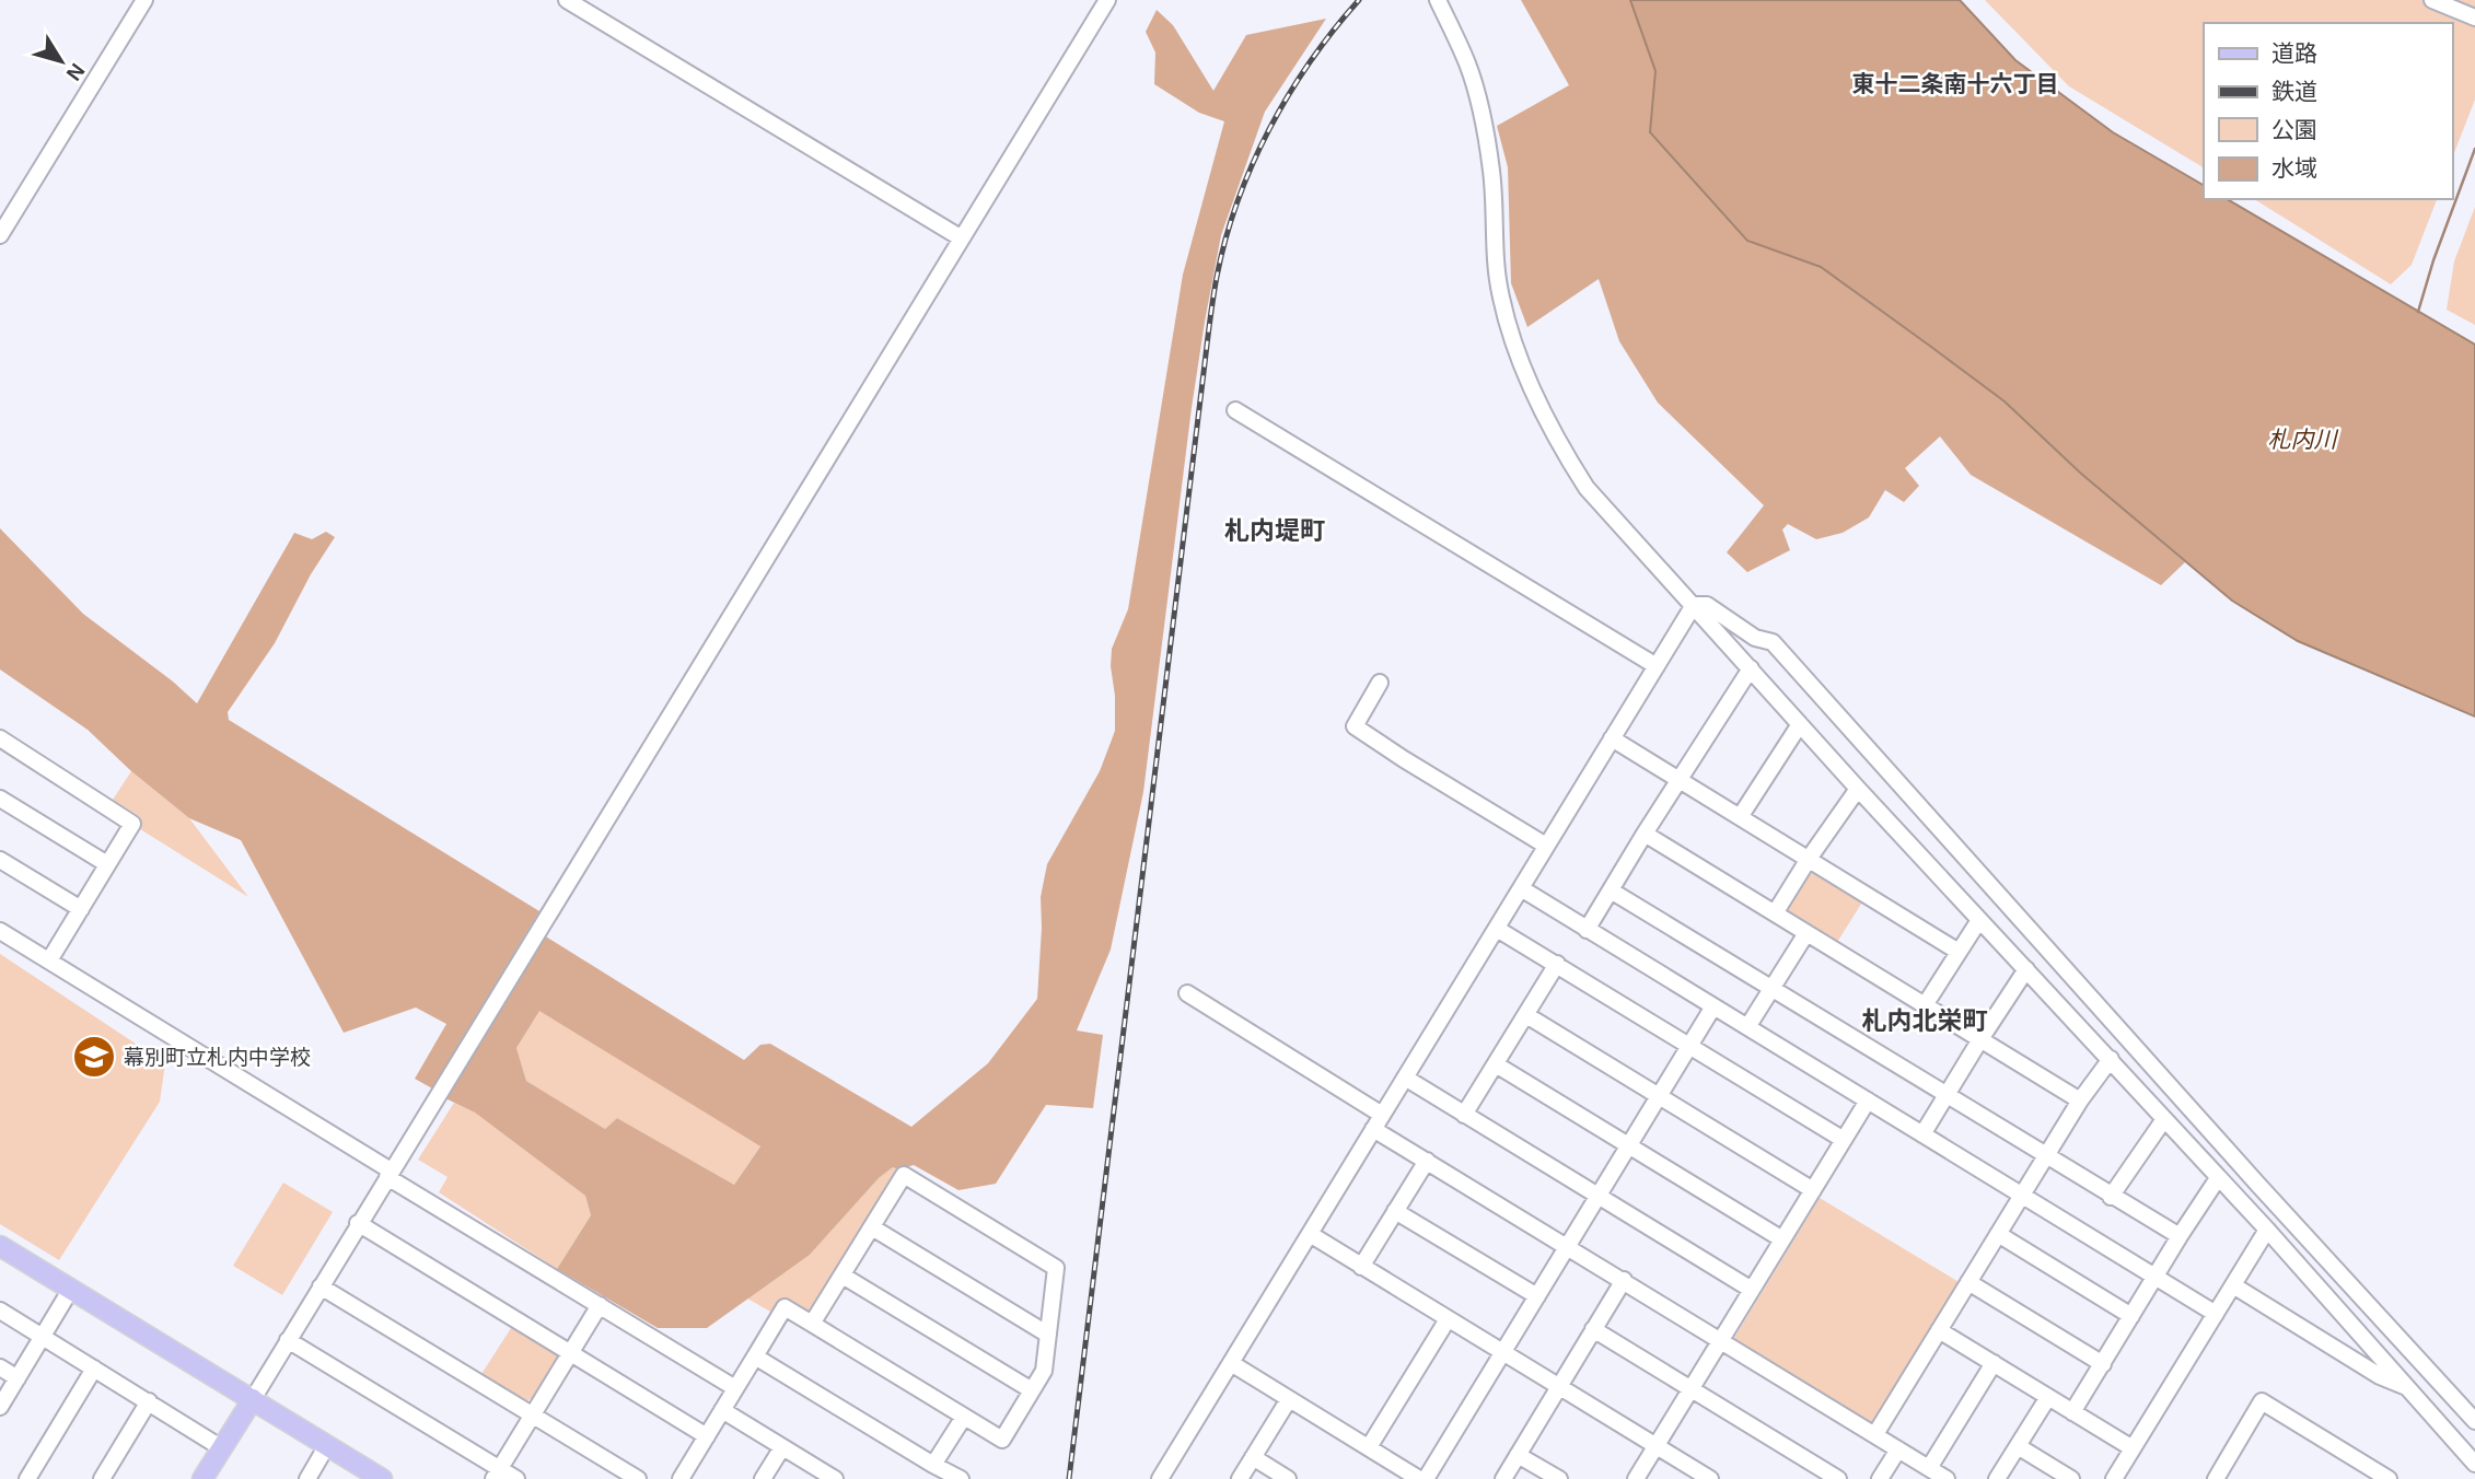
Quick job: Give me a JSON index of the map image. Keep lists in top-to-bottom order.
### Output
{
  "districts": ["東十二条南十六丁目", "札内堤町", "札内北栄町"],
  "water": ["札内川"],
  "places": {
    "school or university": ["幕別町立札内中学校"]
  },
  "legend": [
    "道路",
    "鉄道",
    "公園",
    "水域"
  ],
  "north": "bottom right"
}
